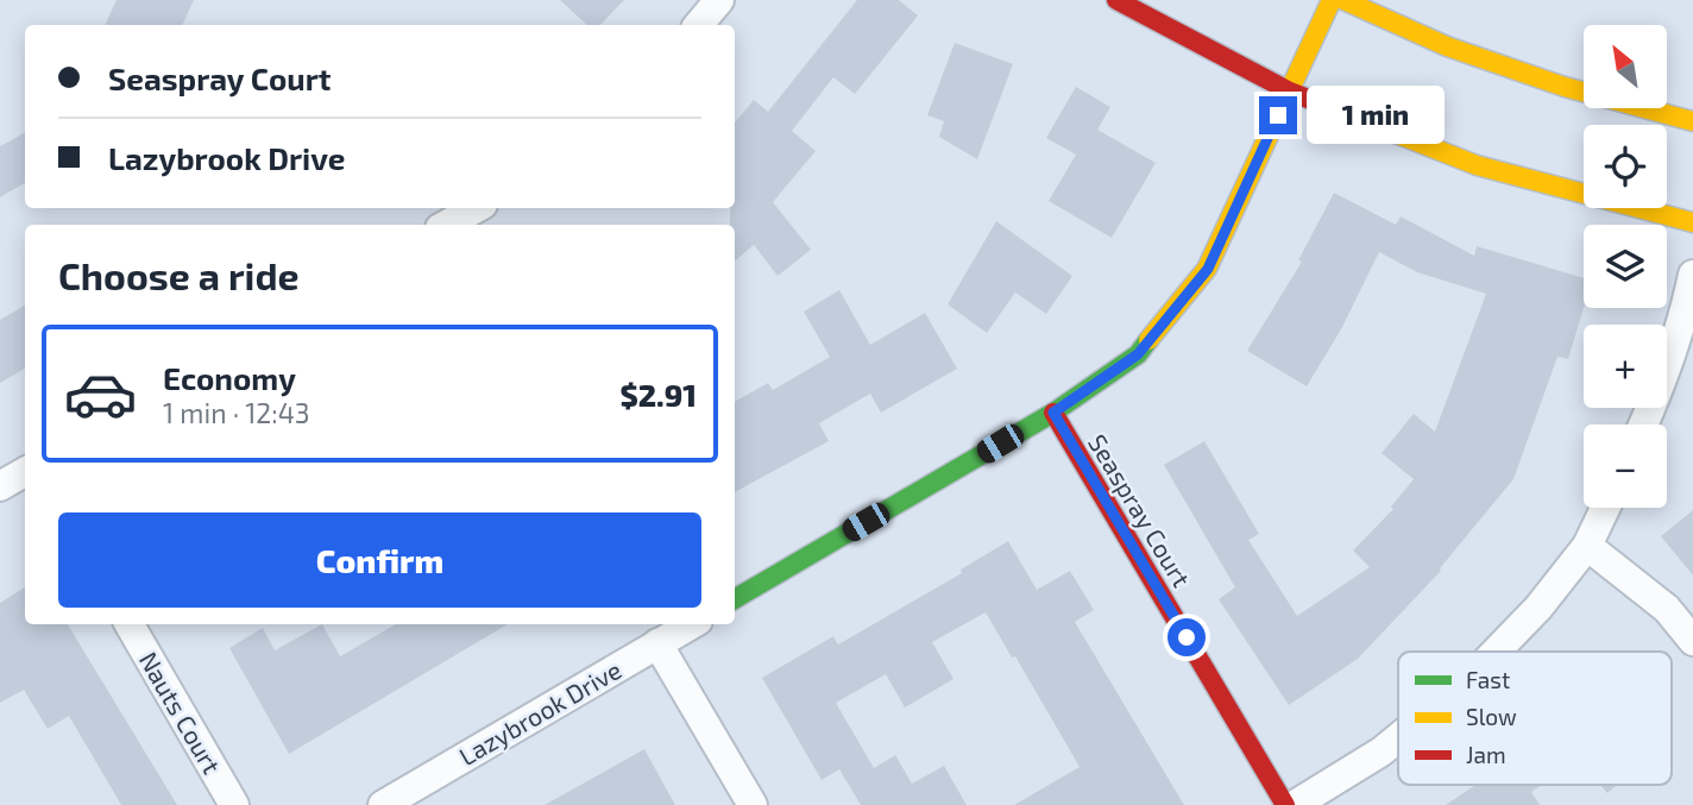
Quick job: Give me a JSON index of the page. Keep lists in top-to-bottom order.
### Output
{
  "streets": {
    "street": ["Seaspray Court", "Nauts Court", "Lazybrook Drive"]
  },
  "legend": ["Fast", "Slow", "Jam"],
  "north": "top left",
  "page": {
    "map_buttons": ["+", "−"],
    "banner": ["Seaspray Court", "Lazybrook Drive"],
    "bubble": "1 min",
    "heading": "Choose a ride",
    "list": [
      {
        "name": "Economy",
        "note": "1 min · 12:43",
        "value": "$2.91"
      }
    ],
    "buttons": "Confirm"
  }
}
